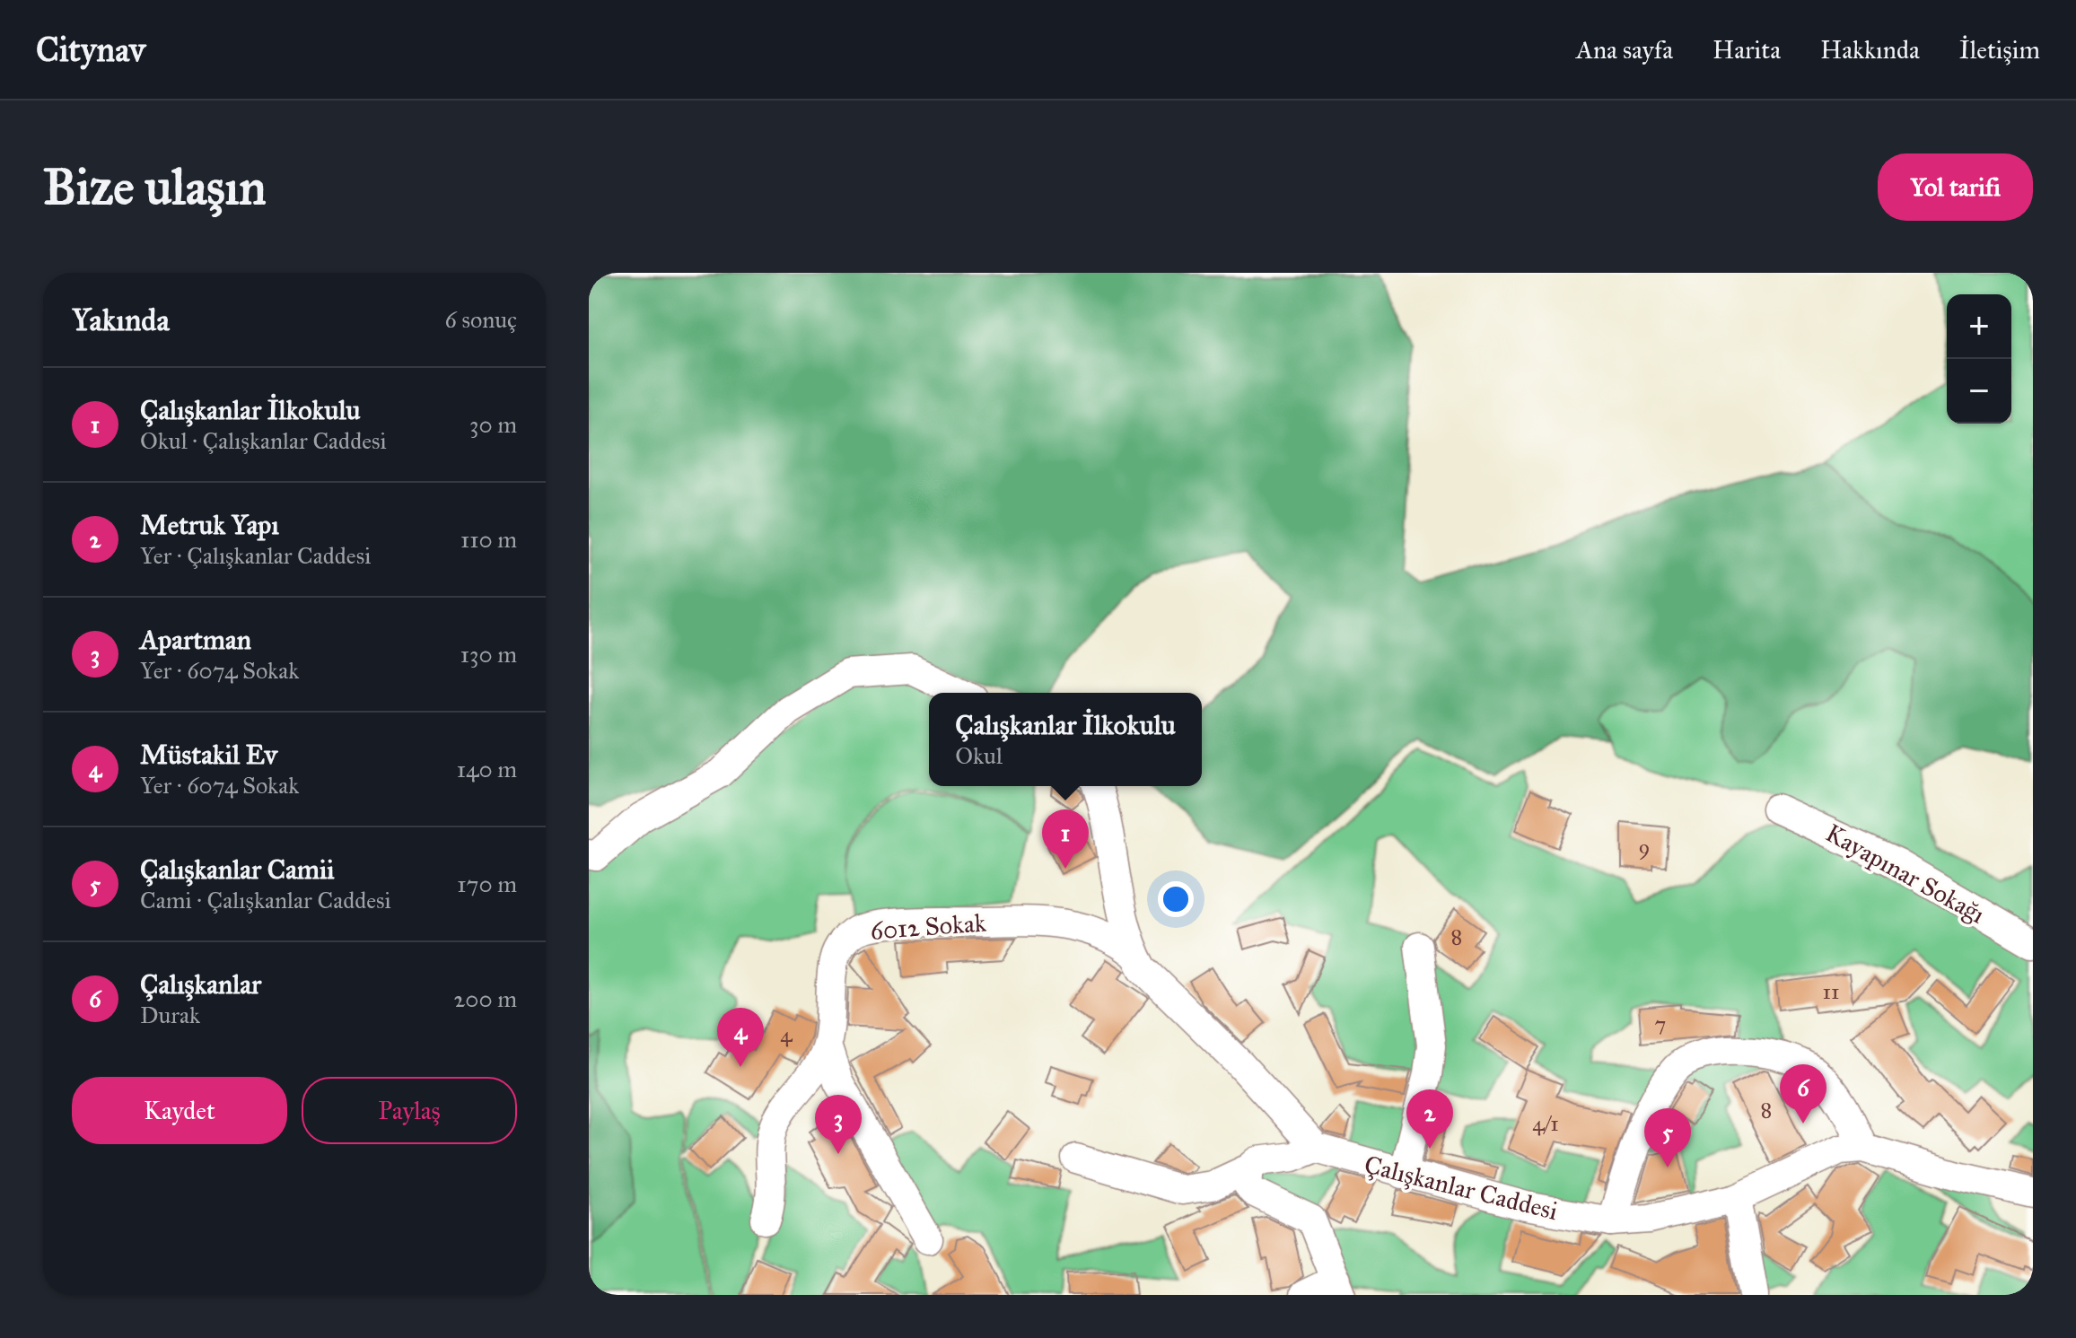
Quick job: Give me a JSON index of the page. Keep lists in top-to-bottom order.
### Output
{
  "streets": {
    "street": ["Kayapınar Sokağı", "6012 Sokak", "Çalışkanlar Caddesi"]
  },
  "house_numbers": [
    "9",
    "8",
    "11",
    "7",
    "4",
    "8",
    "4/1"
  ],
  "page": {
    "header": "Citynav",
    "nav": [
      "Ana sayfa",
      "Harita",
      "Hakkında",
      "İletişim"
    ],
    "buttons": [
      "Yol tarifi",
      ["Kaydet", "Paylaş"]
    ],
    "title": "Bize ulaşın",
    "heading": ["Yakında", "6 sonuç"],
    "map_buttons": ["+", "−"],
    "list": [
      {
        "mark": "1",
        "name": "Çalışkanlar İlkokulu",
        "note": "Okul · Çalışkanlar Caddesi",
        "value": "30 m"
      },
      {
        "mark": "2",
        "name": "Metruk Yapı",
        "note": "Yer · Çalışkanlar Caddesi",
        "value": "110 m"
      },
      {
        "mark": "3",
        "name": "Apartman",
        "note": "Yer · 6074 Sokak",
        "value": "130 m"
      },
      {
        "mark": "4",
        "name": "Müstakil Ev",
        "note": "Yer · 6074 Sokak",
        "value": "140 m"
      },
      {
        "mark": "5",
        "name": "Çalışkanlar Camii",
        "note": "Cami · Çalışkanlar Caddesi",
        "value": "170 m"
      },
      {
        "mark": "6",
        "name": "Çalışkanlar",
        "note": "Durak",
        "value": "200 m"
      }
    ],
    "popup": ["Çalışkanlar İlkokulu", "Okul"],
    "pins": [
      "1",
      "4",
      "6",
      "2",
      "3",
      "5"
    ]
  }
}
